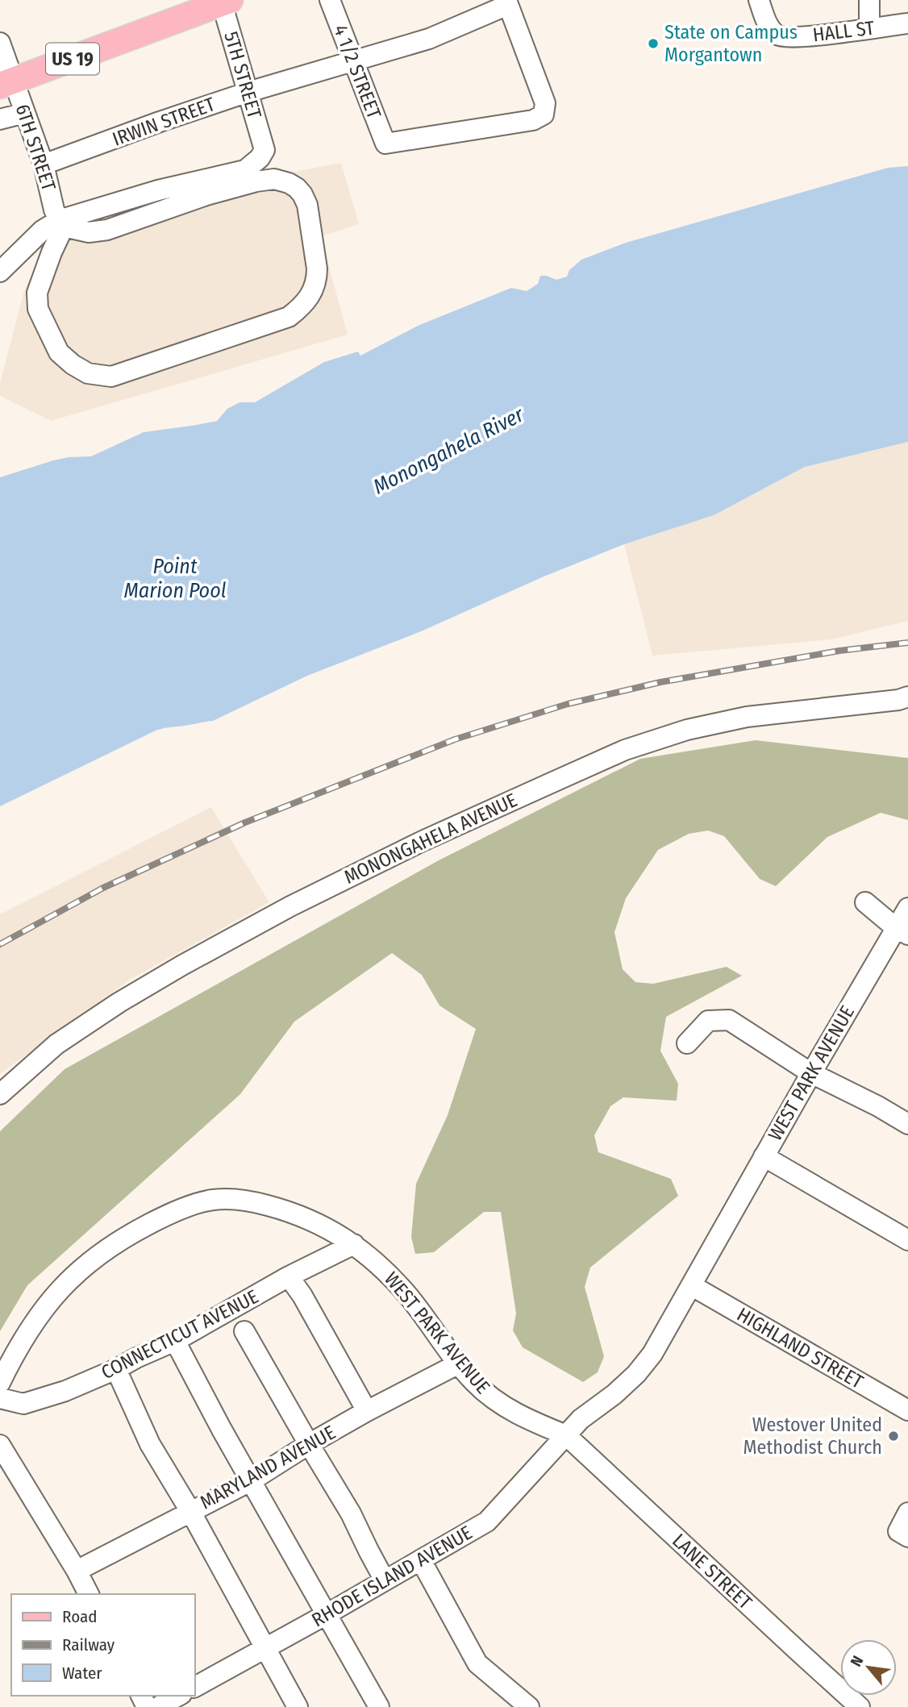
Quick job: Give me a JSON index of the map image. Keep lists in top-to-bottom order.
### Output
{
  "streets": {
    "main road": ["US 19"],
    "street": [
      "HALL ST",
      "4 1/2 STREET",
      "5TH STREET",
      "IRWIN STREET",
      "6TH STREET",
      "MONONGAHELA AVENUE",
      "WEST PARK AVENUE",
      "CONNECTICUT AVENUE",
      "HIGHLAND STREET",
      "MARYLAND AVENUE",
      "LANE STREET",
      "RHODE ISLAND AVENUE"
    ]
  },
  "crossings": [
    ["US 19", "5TH STREET"],
    ["US 19", "6TH STREET"],
    ["4 1/2 STREET", "IRWIN STREET"],
    ["5TH STREET", "IRWIN STREET"],
    ["5TH STREET", "6TH STREET"],
    ["IRWIN STREET", "6TH STREET"],
    ["WEST PARK AVENUE", "CONNECTICUT AVENUE"],
    ["WEST PARK AVENUE", "HIGHLAND STREET"],
    ["WEST PARK AVENUE", "MARYLAND AVENUE"],
    ["WEST PARK AVENUE", "LANE STREET"],
    ["WEST PARK AVENUE", "RHODE ISLAND AVENUE"],
    ["LANE STREET", "RHODE ISLAND AVENUE"]
  ],
  "water": ["Monongahela River", "Point Marion Pool"],
  "places": ["State on Campus Morgantown", "Westover United Methodist Church"],
  "legend": ["Road", "Railway", "Water"],
  "north": "top left"
}
